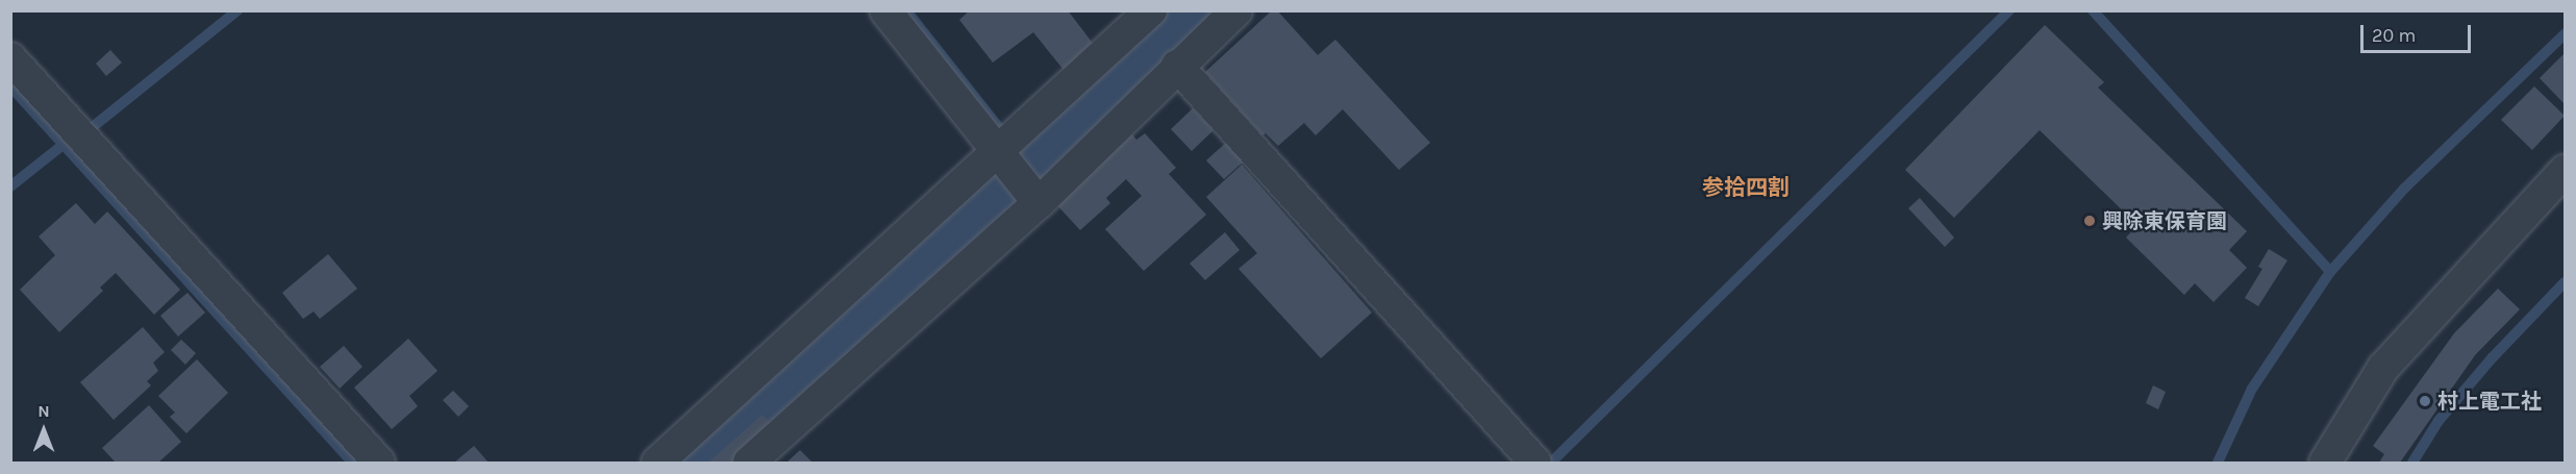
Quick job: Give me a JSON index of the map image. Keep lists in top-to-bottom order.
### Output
{
  "districts": ["参拾四割"],
  "places": ["興除東保育園", "村上電工社"],
  "scale_bar": "20 m",
  "north": "top"
}
